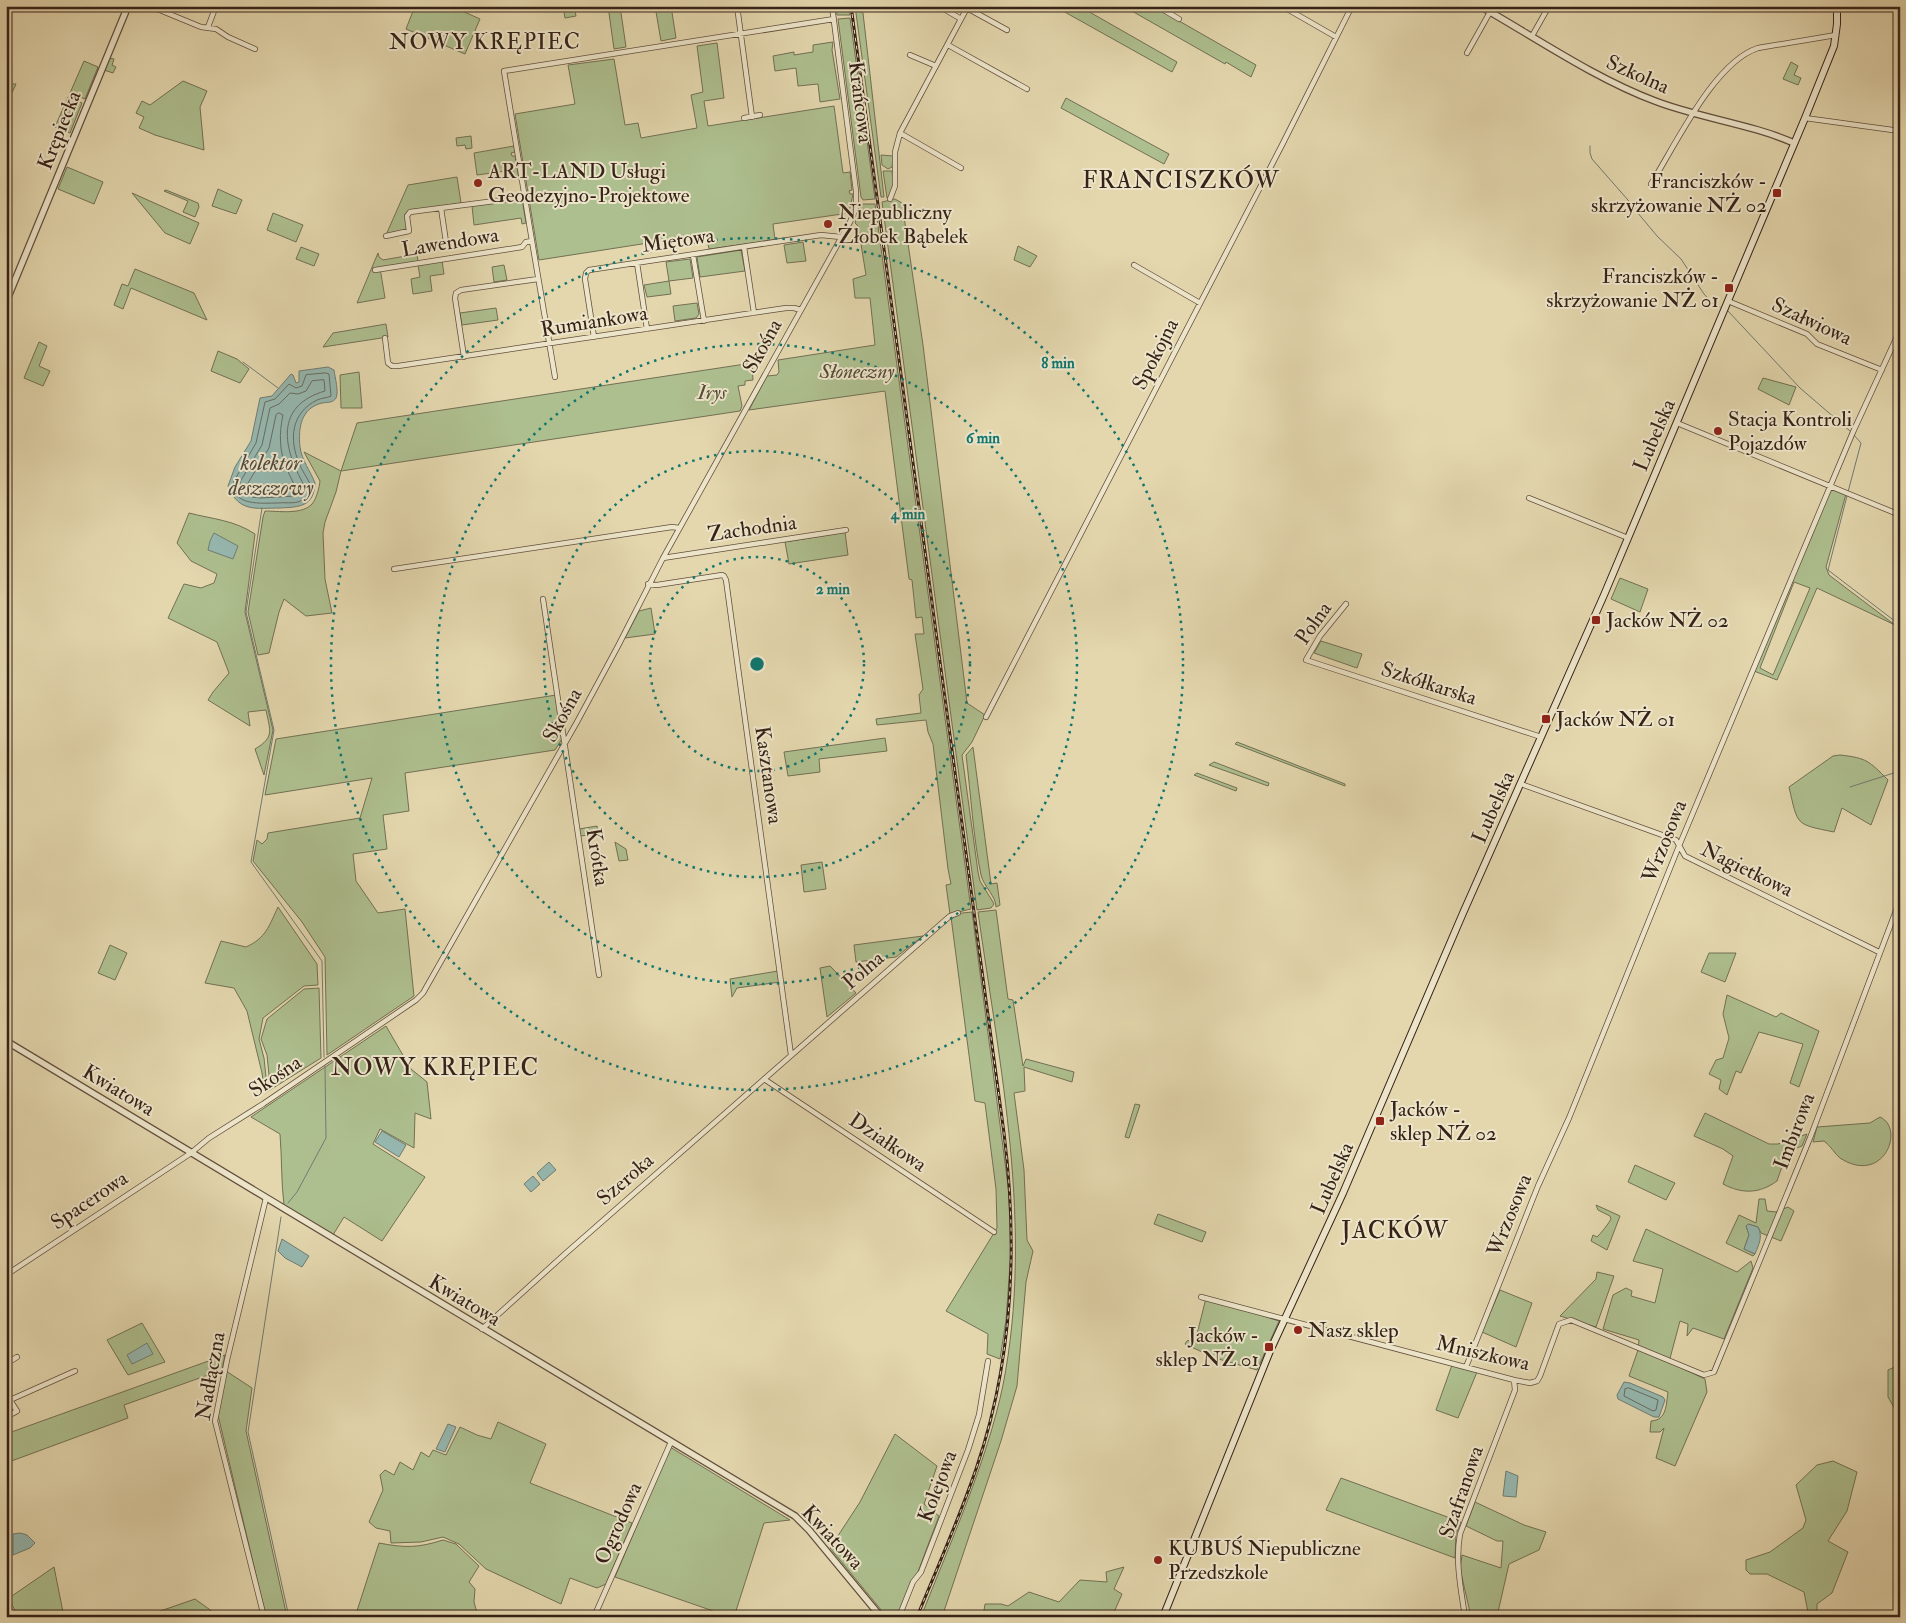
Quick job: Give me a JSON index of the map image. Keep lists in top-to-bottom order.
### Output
{
  "streets": {
    "main road": ["Lubelska"],
    "street": [
      "Szkolna",
      "Krańcowa",
      "Krępiecka",
      "Miętowa",
      "Lawendowa",
      "Rumiankowa",
      "Szałwiowa",
      "Skośna",
      "Spokojna",
      "Zachodnia",
      "Polna",
      "Szkółkarska",
      "Kasztanowa",
      "Wrzosowa",
      "Krótka",
      "Nagietkowa",
      "Kwiatowa",
      "Imbirowa",
      "Działkowa",
      "Szeroka",
      "Spacerowa",
      "Mniszkowa",
      "Nadłączna",
      "Kolejowa",
      "Szafranowa",
      "Ogrodowa"
    ]
  },
  "crossings": [
    ["Szkolna", "Lubelska"],
    ["Krańcowa", "Skośna"],
    ["Miętowa", "Rumiankowa"],
    ["Miętowa", "Skośna"],
    ["Rumiankowa", "Skośna"],
    ["Szałwiowa", "Lubelska"],
    ["Szałwiowa", "Wrzosowa"],
    ["Skośna", "Zachodnia"],
    ["Skośna", "Kasztanowa"],
    ["Skośna", "Krótka"],
    ["Skośna", "Kwiatowa"],
    ["Skośna", "Spacerowa"],
    ["Lubelska", "Szkółkarska"],
    ["Lubelska", "Nagietkowa"],
    ["Lubelska", "Mniszkowa"],
    ["Polna", "Szkółkarska"],
    ["Polna", "Kasztanowa"],
    ["Polna", "Szeroka"],
    ["Kasztanowa", "Szeroka"],
    ["Wrzosowa", "Nagietkowa"],
    ["Wrzosowa", "Mniszkowa"],
    ["Nagietkowa", "Imbirowa"],
    ["Kwiatowa", "Szeroka"],
    ["Kwiatowa", "Spacerowa"],
    ["Kwiatowa", "Nadłączna"],
    ["Kwiatowa", "Ogrodowa"],
    ["Imbirowa", "Mniszkowa"],
    ["Działkowa", "Szeroka"],
    ["Mniszkowa", "Szafranowa"]
  ],
  "districts": [
    "NOWY KRĘPIEC",
    "FRANCISZKÓW",
    "NOWY KRĘPIEC",
    "JACKÓW"
  ],
  "water": ["kolektor deszczowy"],
  "parks": ["Słoneczny", "Irys"],
  "places": {
    "other": [
      "ART-LAND Usługi Geodezyjno-Projektowe",
      "Niepubliczny Żłobek Bąbelek",
      "Stacja Kontroli Pojazdów",
      "Nasz sklep",
      "KUBUŚ Niepubliczne Przedszkole"
    ],
    "transit": [
      "Franciszków - skrzyżowanie NŻ 02",
      "Franciszków - skrzyżowanie NŻ 01",
      "Jacków NŻ 02",
      "Jacków NŻ 01",
      "Jacków - sklep NŻ 02",
      "Jacków - sklep NŻ 01"
    ]
  },
  "rings": [
    "8 min",
    "6 min",
    "4 min",
    "2 min"
  ]
}
